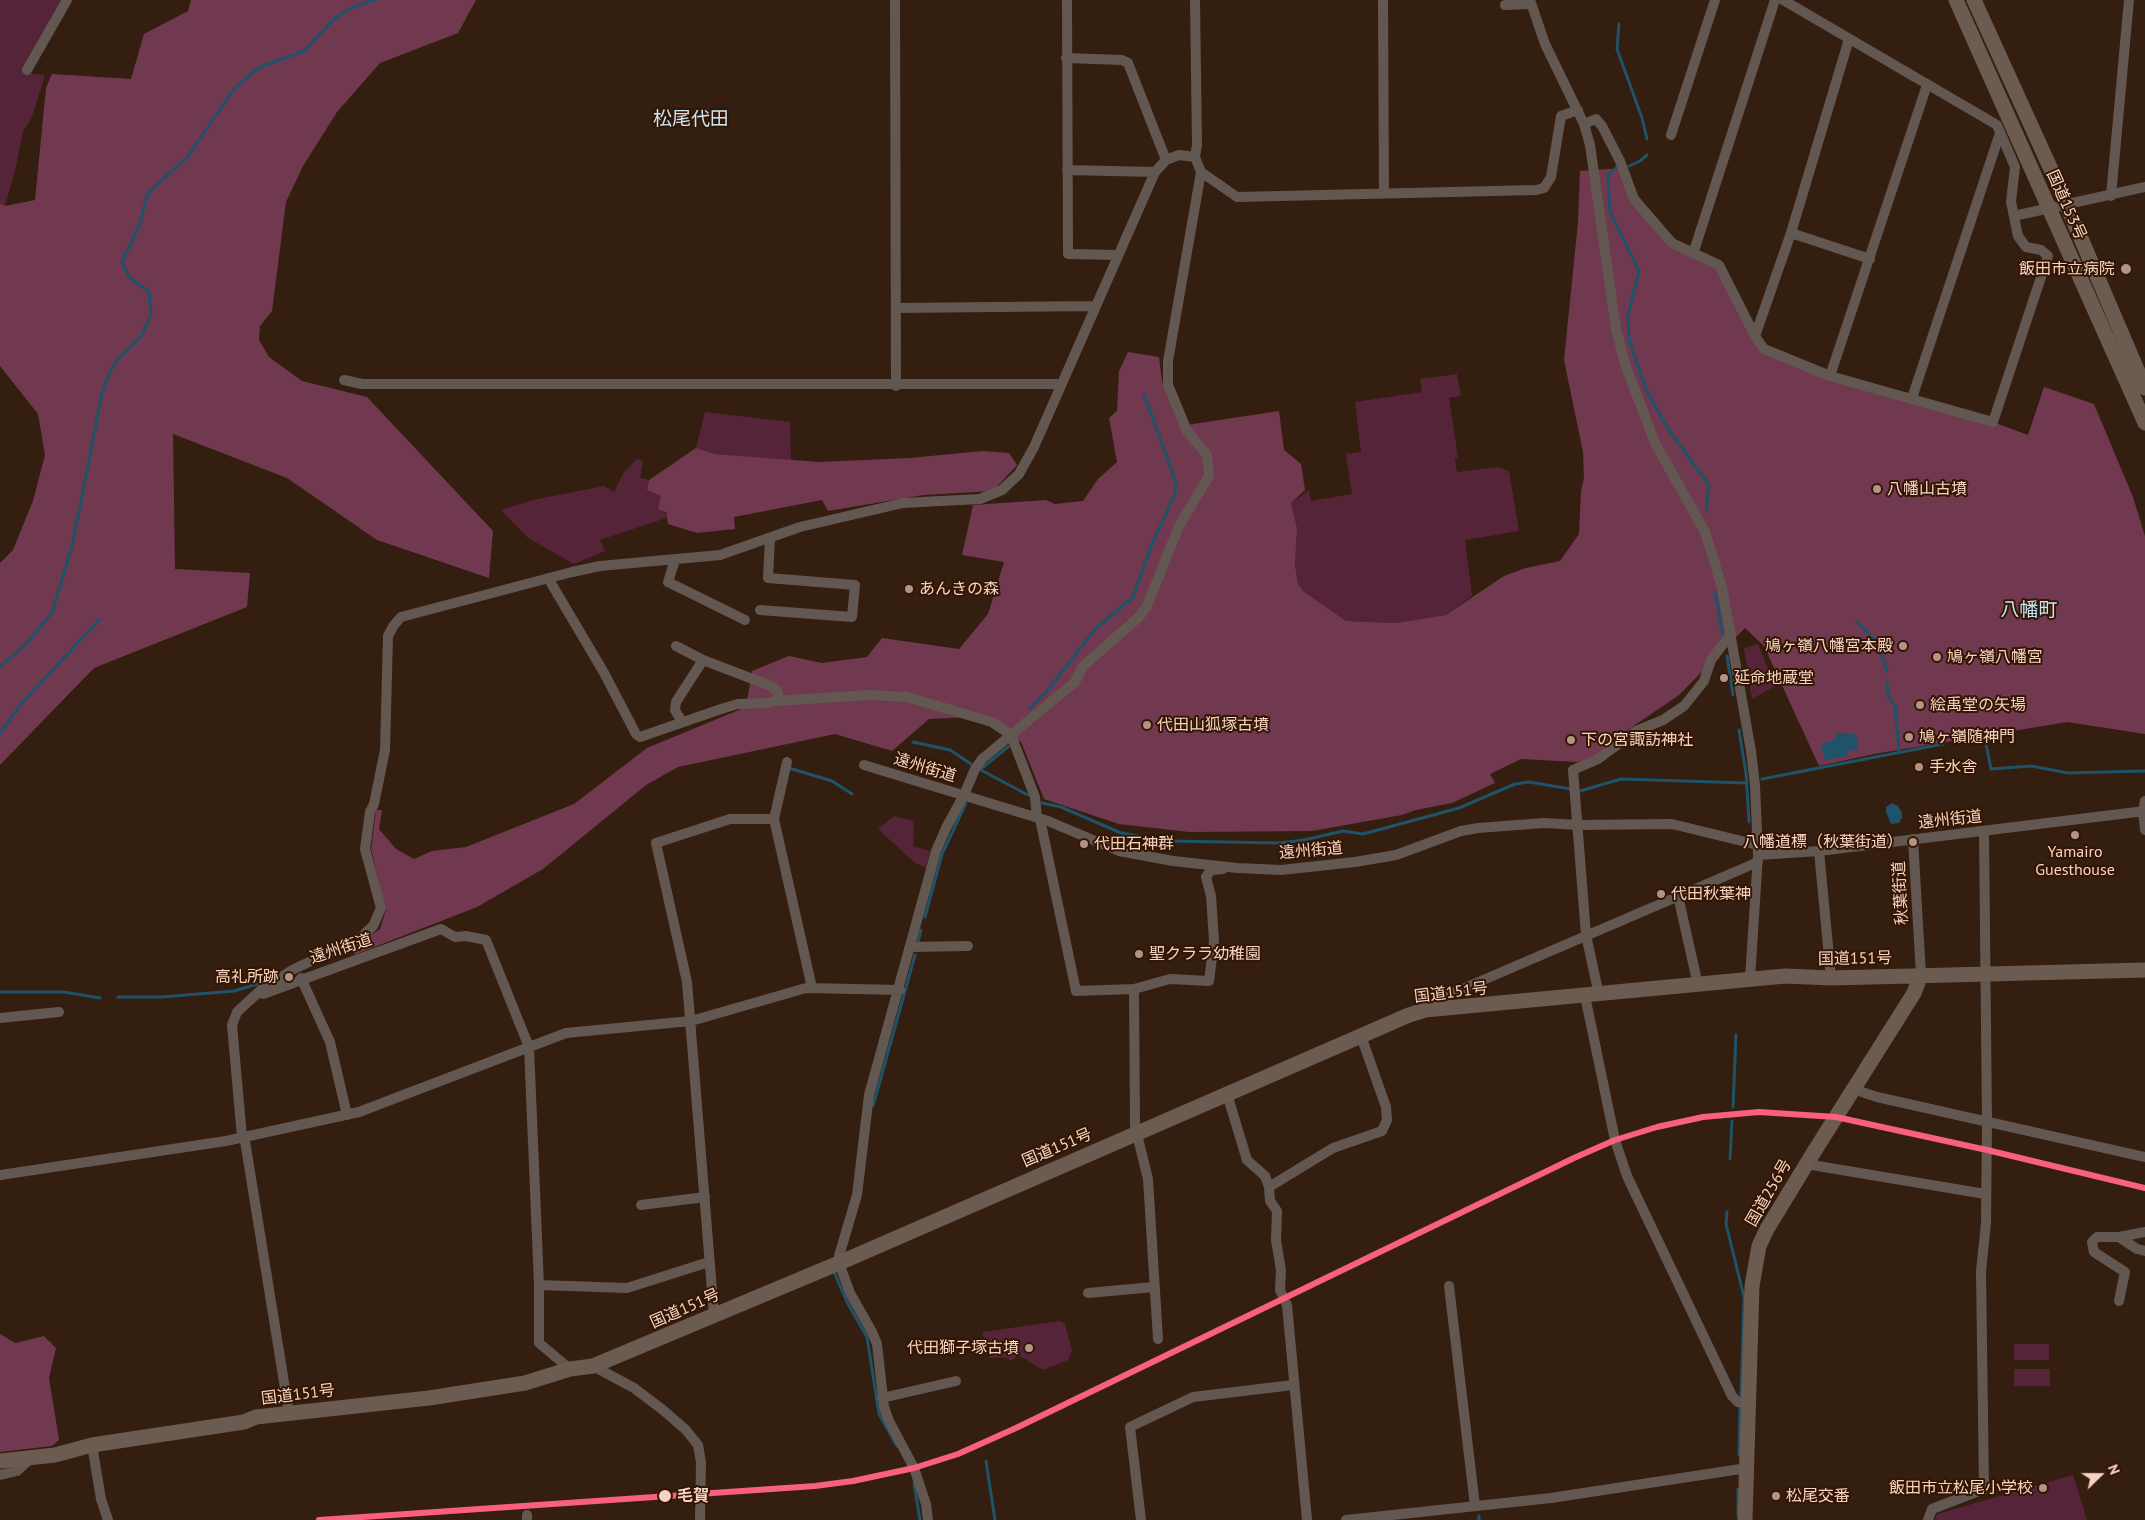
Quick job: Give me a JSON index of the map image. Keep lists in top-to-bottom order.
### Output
{
  "streets": {
    "highway": ["国道153号", "国道151号", "国道256号"],
    "street": ["遠州街道", "秋葉街道"]
  },
  "crossings": [
    ["遠州街道", "秋葉街道"],
    ["遠州街道", "国道151号"],
    ["秋葉街道", "国道151号"],
    ["秋葉街道", "国道256号"],
    ["国道151号", "国道256号"]
  ],
  "districts": ["松尾代田", "八幡町"],
  "places": [
    "飯田市立病院",
    "八幡山古墳",
    "あんきの森",
    "鳩ヶ嶺八幡宮本殿",
    "鳩ヶ嶺八幡宮",
    "延命地蔵堂",
    "絵禹堂の矢場",
    "代田山狐塚古墳",
    "鳩ヶ嶺随神門",
    "下の宮諏訪神社",
    "手水舎",
    "Yamairo Guesthouse",
    "八幡道標（秋葉街道）",
    "代田石神群",
    "代田秋葉神",
    "聖クララ幼稚園",
    "高礼所跡",
    "代田獅子塚古墳",
    "飯田市立松尾小学校",
    "毛賀",
    "松尾交番"
  ],
  "north": "right"
}
